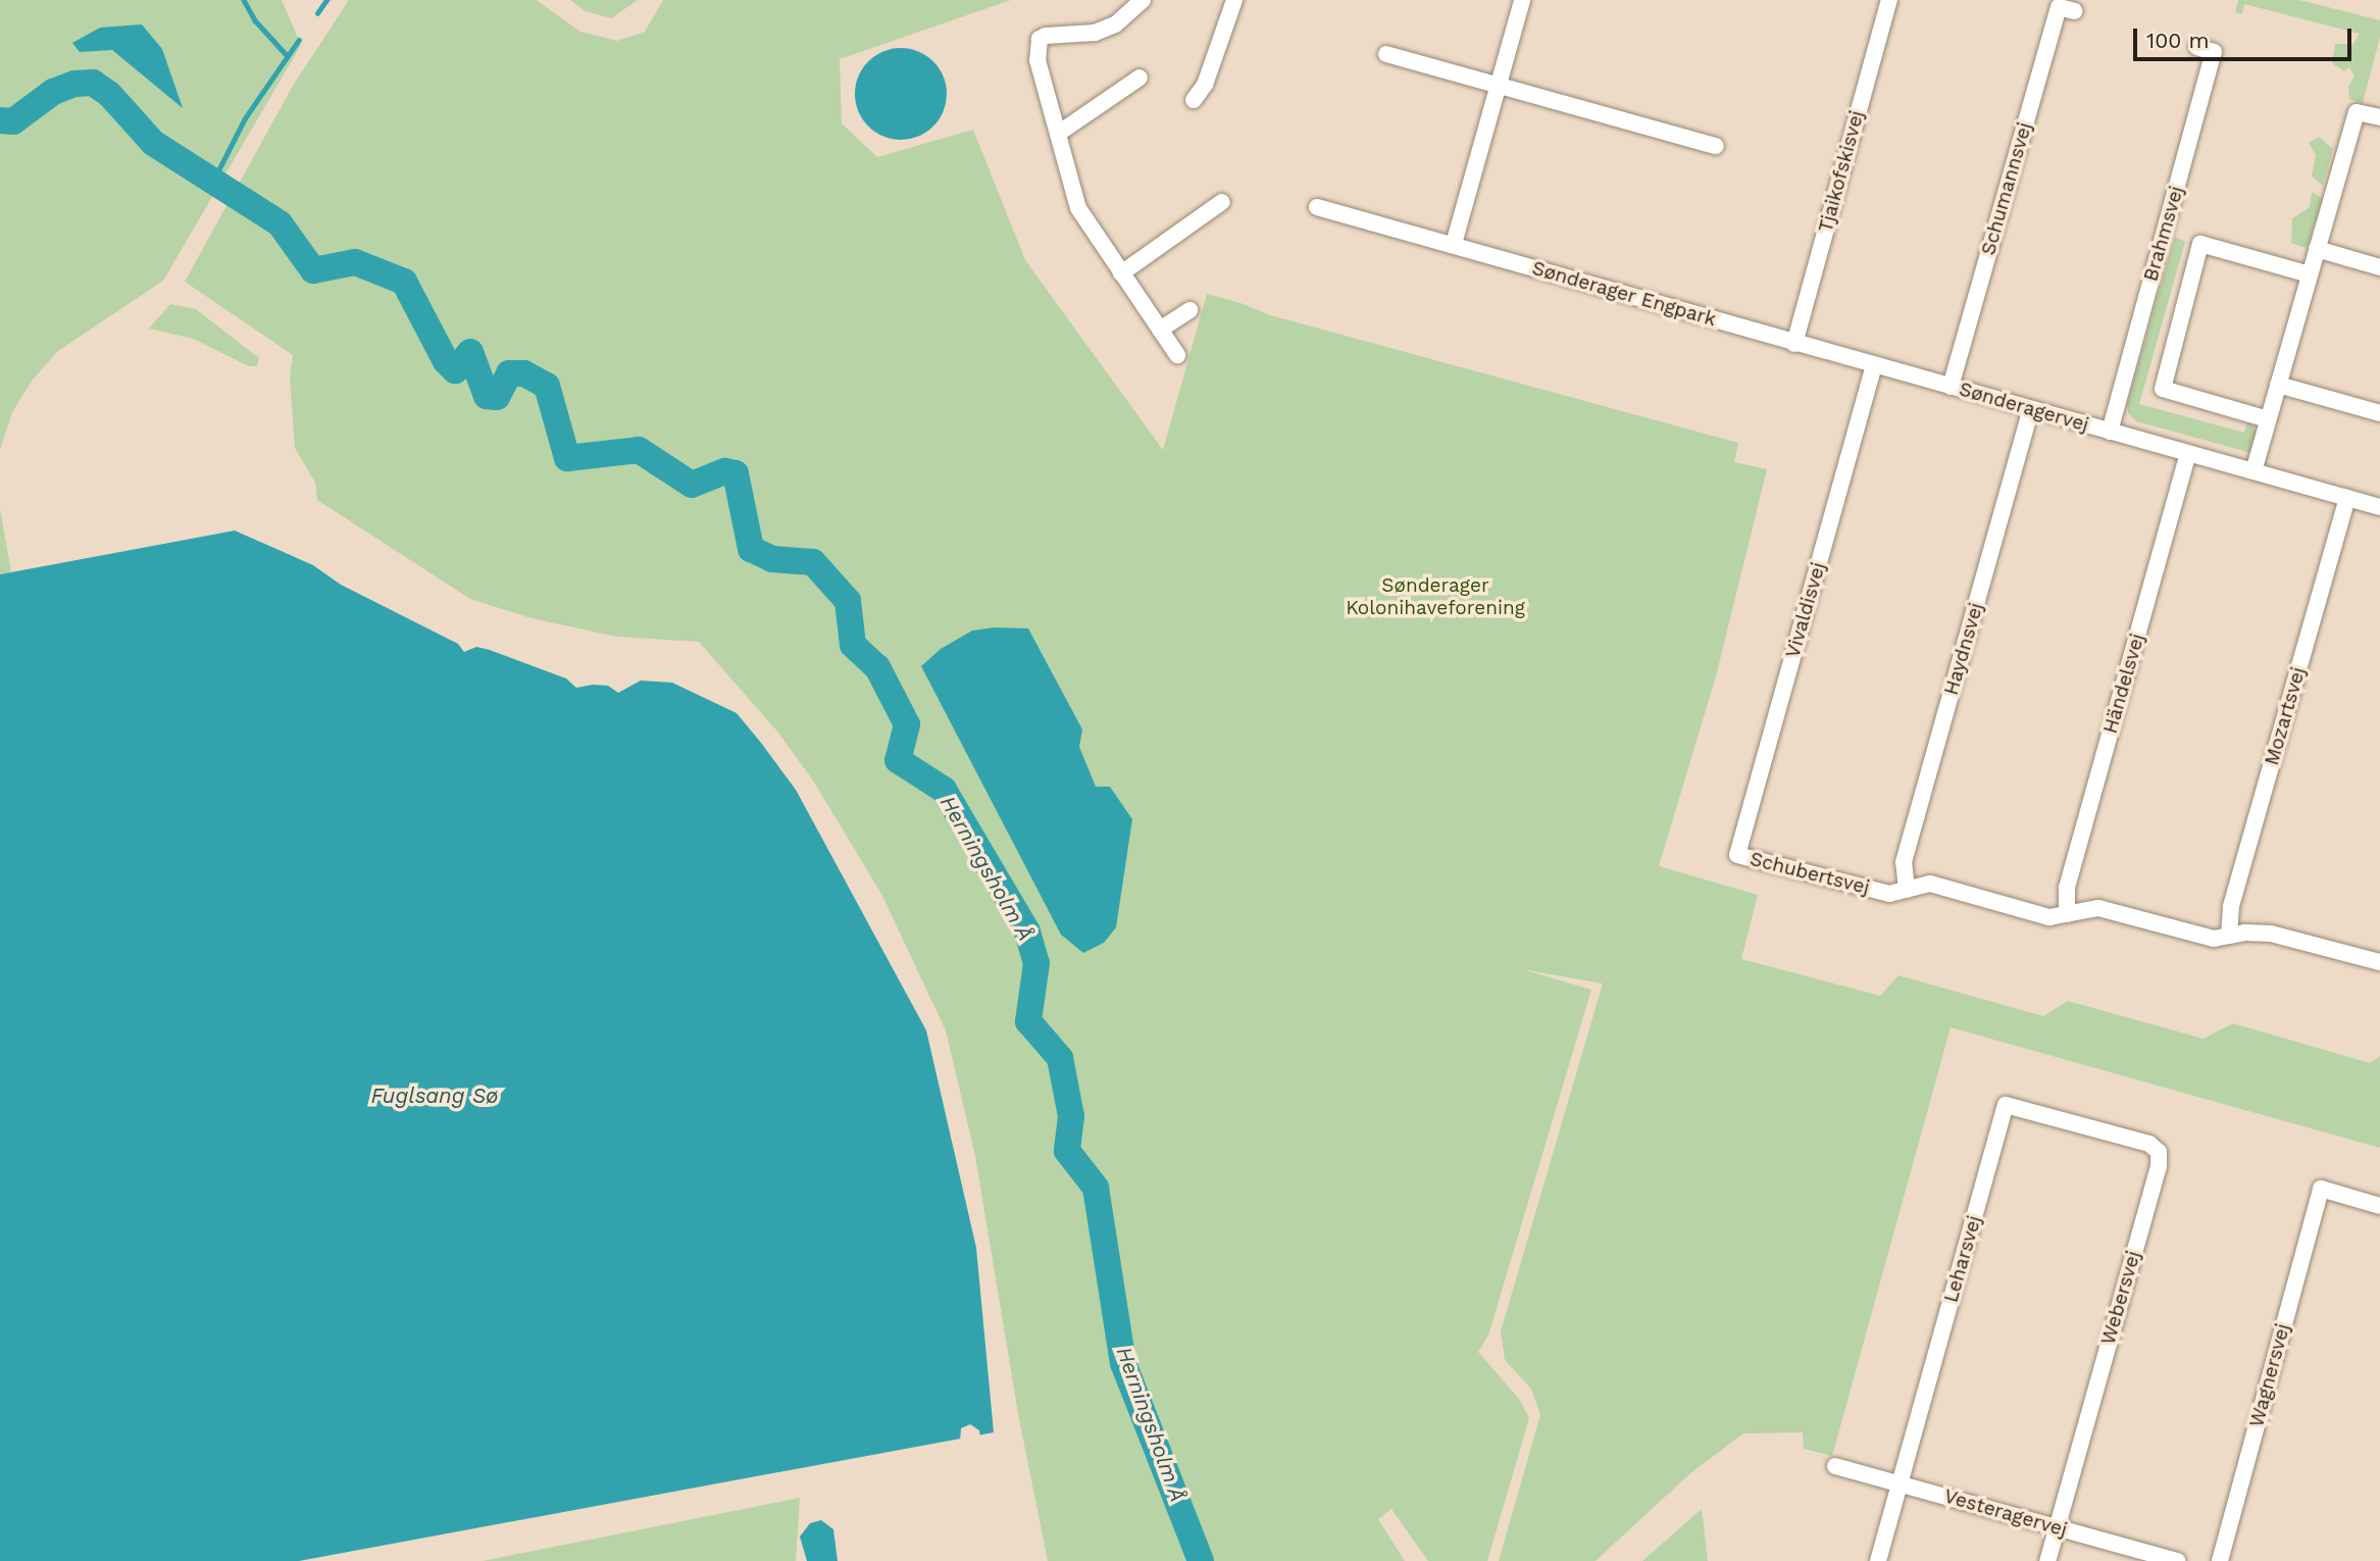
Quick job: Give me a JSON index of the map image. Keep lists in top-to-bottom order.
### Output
{
  "streets": {
    "street": [
      "Tjaikofskisvej",
      "Schumannsvej",
      "Brahmsvej",
      "Sønderager Engpark",
      "Sønderagervej",
      "Vivaldisvej",
      "Haydnsvej",
      "Händelsvej",
      "Mozartsvej",
      "Schubertsvej",
      "Leharsvej",
      "Webersvej",
      "Wagnersvej",
      "Vesteragervej"
    ]
  },
  "crossings": [
    ["Tjaikofskisvej", "Sønderager Engpark"],
    ["Tjaikofskisvej", "Sønderagervej"],
    ["Schumannsvej", "Sønderagervej"],
    ["Brahmsvej", "Sønderagervej"],
    ["Sønderager Engpark", "Sønderagervej"],
    ["Sønderagervej", "Vivaldisvej"],
    ["Sønderagervej", "Haydnsvej"],
    ["Sønderagervej", "Händelsvej"],
    ["Sønderagervej", "Mozartsvej"],
    ["Vivaldisvej", "Schubertsvej"],
    ["Haydnsvej", "Schubertsvej"],
    ["Händelsvej", "Schubertsvej"],
    ["Mozartsvej", "Schubertsvej"],
    ["Leharsvej", "Webersvej"],
    ["Leharsvej", "Vesteragervej"],
    ["Webersvej", "Vesteragervej"]
  ],
  "water": ["Herningsholm Å", "Fuglsang Sø"],
  "parks": ["Sønderager Kolonihaveforening"],
  "scale_bar": "100 m"
}
